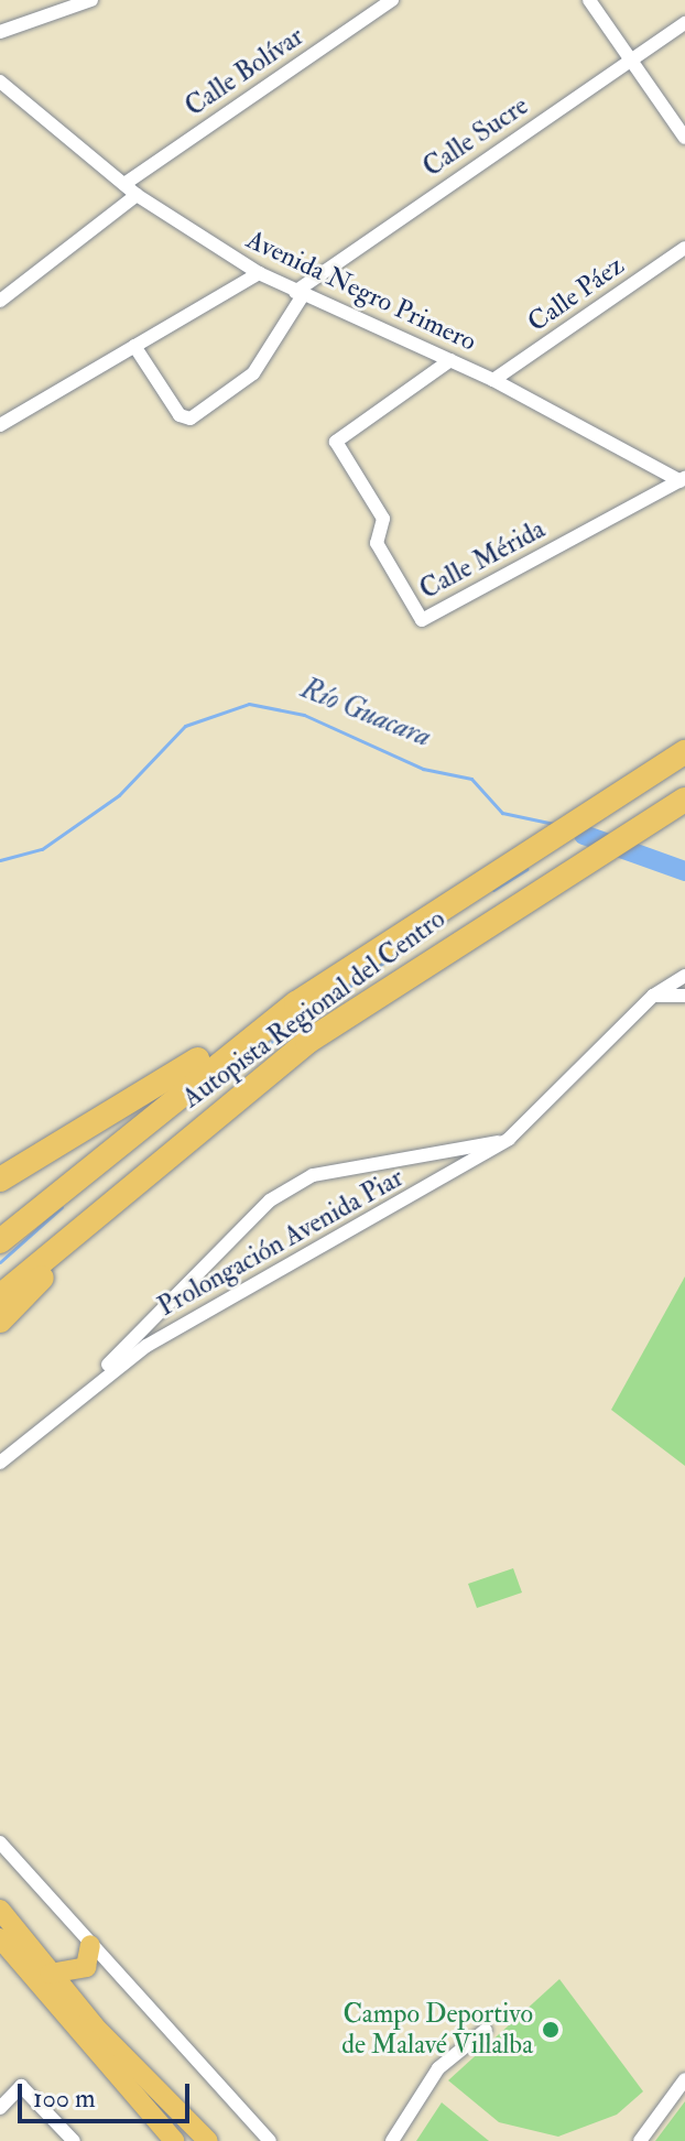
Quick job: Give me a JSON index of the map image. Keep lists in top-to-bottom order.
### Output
{
  "streets": {
    "highway": ["Autopista Regional del Centro"],
    "street": [
      "Calle Bolívar",
      "Calle Sucre",
      "Avenida Negro Primero",
      "Calle Páez",
      "Calle Mérida",
      "Prolongación Avenida Piar"
    ]
  },
  "crossings": [
    ["Calle Bolívar", "Avenida Negro Primero"],
    ["Calle Sucre", "Avenida Negro Primero"],
    ["Avenida Negro Primero", "Calle Páez"],
    ["Avenida Negro Primero", "Calle Mérida"]
  ],
  "water": ["Río Guacara"],
  "places": ["Campo Deportivo de Malavé Villalba"],
  "scale_bar": "100 m"
}
